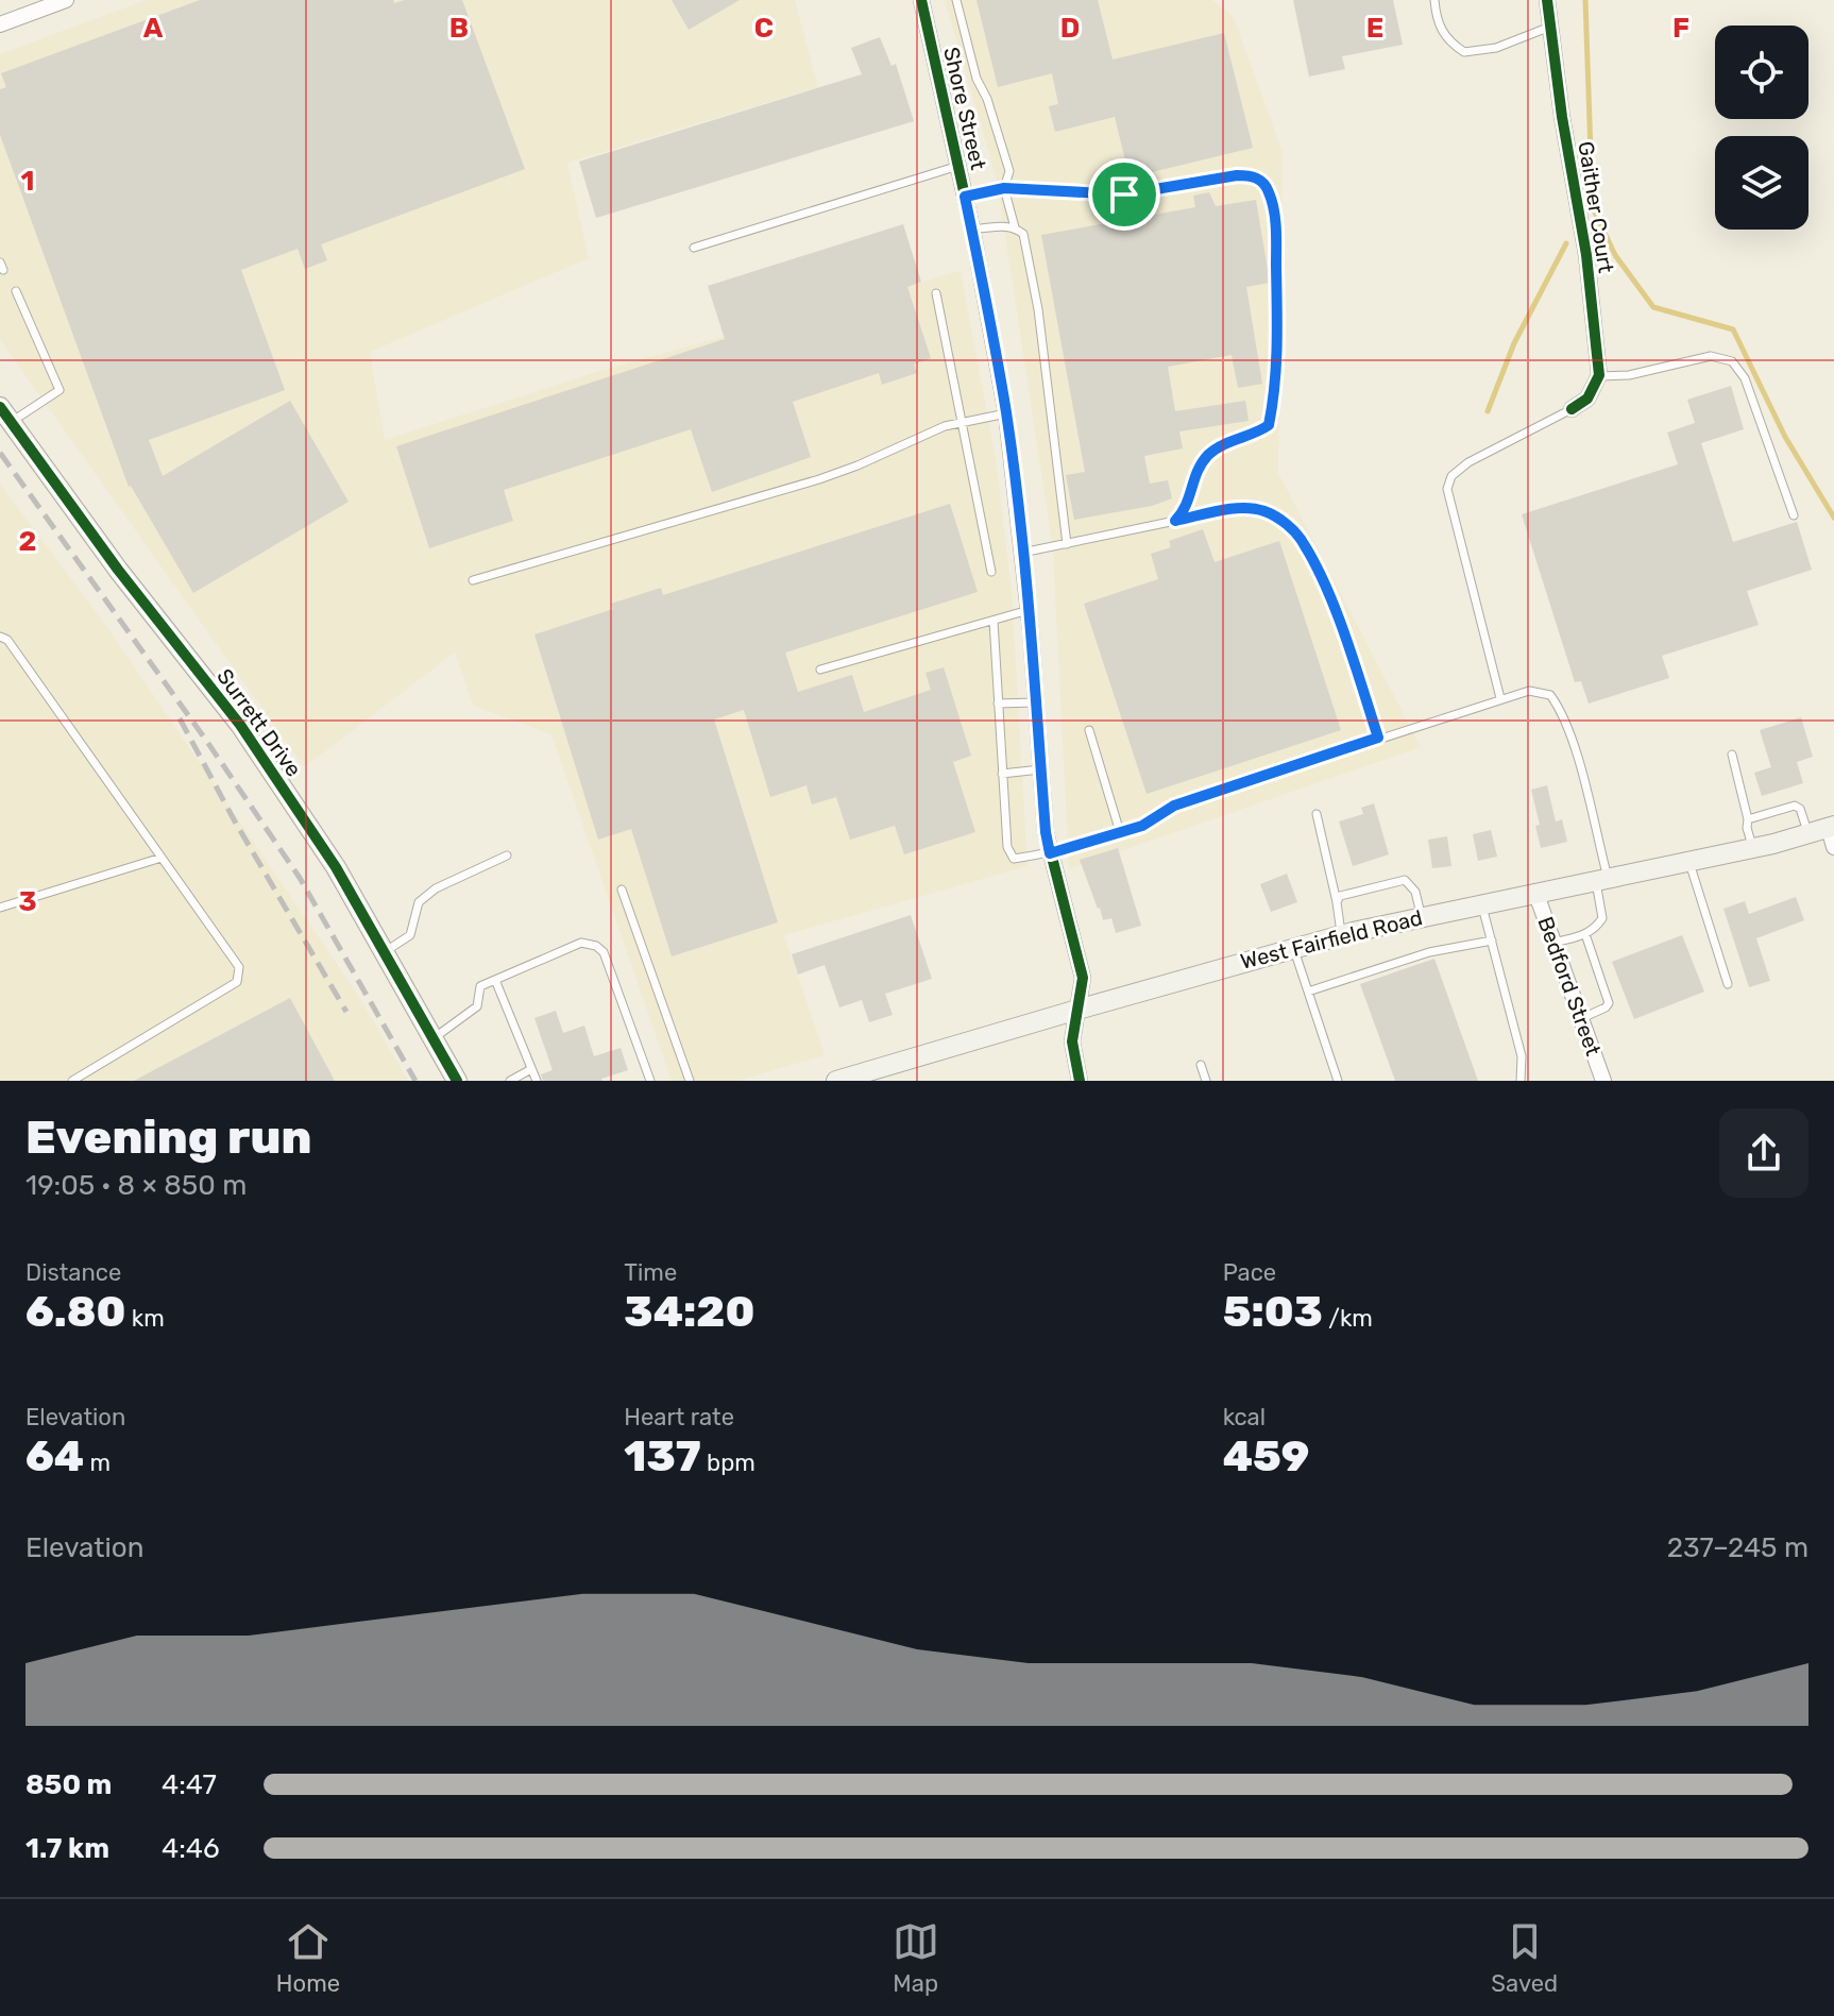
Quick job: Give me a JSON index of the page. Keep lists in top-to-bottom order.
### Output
{
  "streets": {
    "main road": ["Surrett Drive", "West Fairfield Road"],
    "street": ["Shore Street", "Gaither Court", "Bedford Street"]
  },
  "crossings": [
    ["Shore Street", "West Fairfield Road"],
    ["West Fairfield Road", "Bedford Street"]
  ],
  "page": {
    "heading": ["Evening run", "19:05 · 8 × 850 m"],
    "stats": [
      ["Distance", "6.80 km"],
      ["Time", "34:20"],
      ["Pace", "5:03 /km"],
      ["Elevation", "64 m"],
      ["Heart rate", "137 bpm"],
      ["kcal", "459"]
    ],
    "chart": ["Elevation", "237–245 m"],
    "list": [
      {
        "name": "850 m",
        "note": "4:47"
      },
      {
        "name": "1.7 km",
        "note": "4:46"
      }
    ],
    "tabs": ["Home", "Map", "Saved"]
  },
  "grid": {
    "columns": [
      "A",
      "B",
      "C",
      "D",
      "E",
      "F"
    ],
    "rows": ["1", "2", "3"]
  }
}
